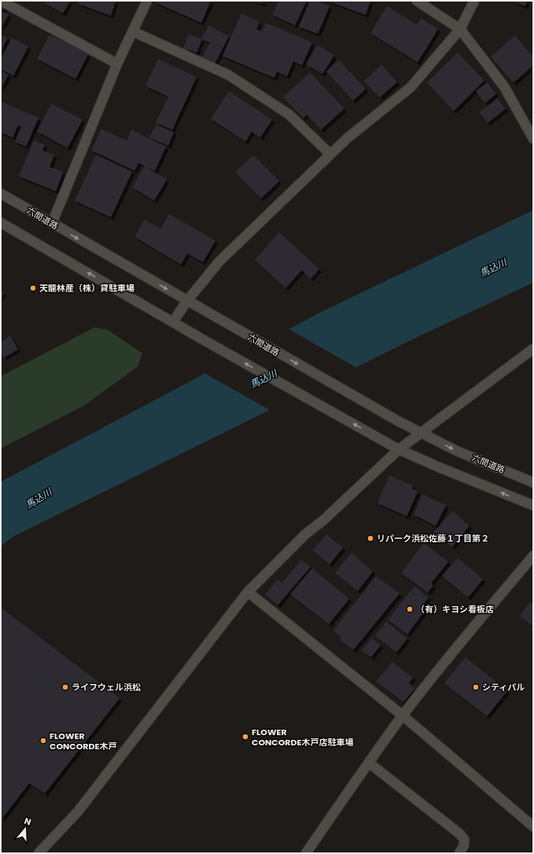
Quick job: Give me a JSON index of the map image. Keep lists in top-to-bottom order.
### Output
{
  "streets": {
    "street": ["六間道路"]
  },
  "water": ["馬込川"],
  "places": [
    "天龍林産（株）貸駐車場",
    "リパーク浜松佐藤１丁目第２",
    "（有）キヨシ看板店",
    "ライフウェル浜松",
    "シティパル",
    "FLOWER CONCORDE木戸店駐車場",
    "FLOWER CONCORDE木戸"
  ],
  "north": "top"
}
